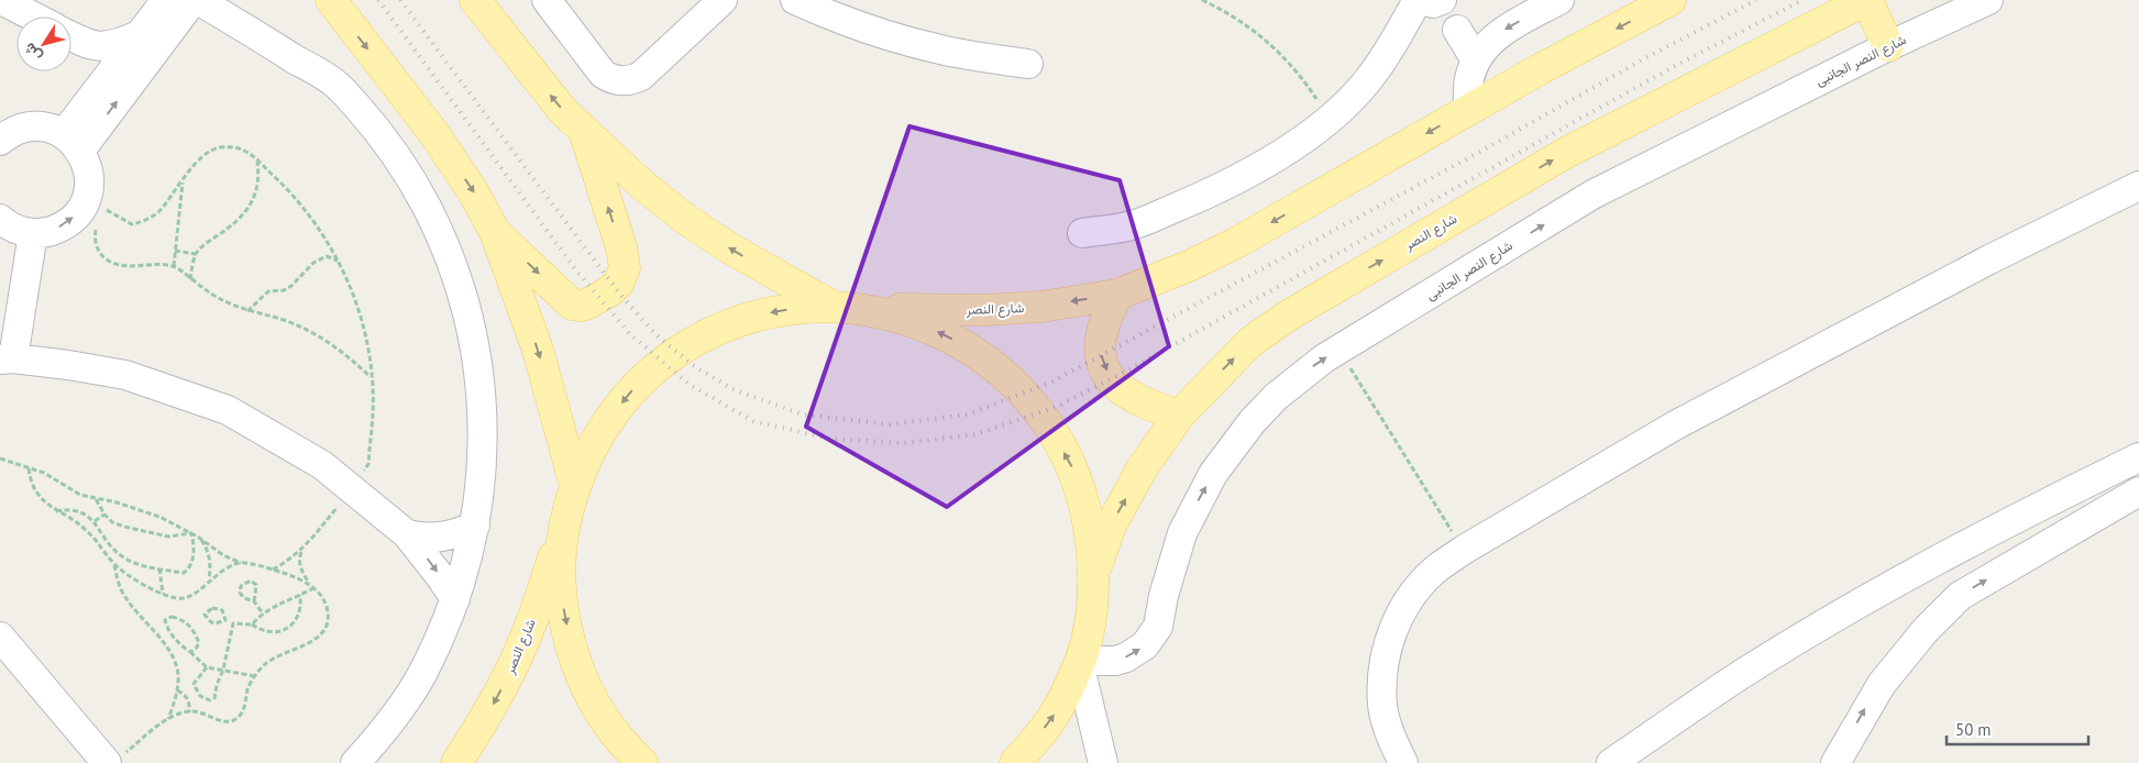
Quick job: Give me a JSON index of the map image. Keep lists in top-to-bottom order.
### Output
{
  "streets": {
    "main road": ["شارع النصر"],
    "street": ["شارع النصر الجانبى"]
  },
  "scale_bar": "50 m",
  "north": "bottom left"
}
